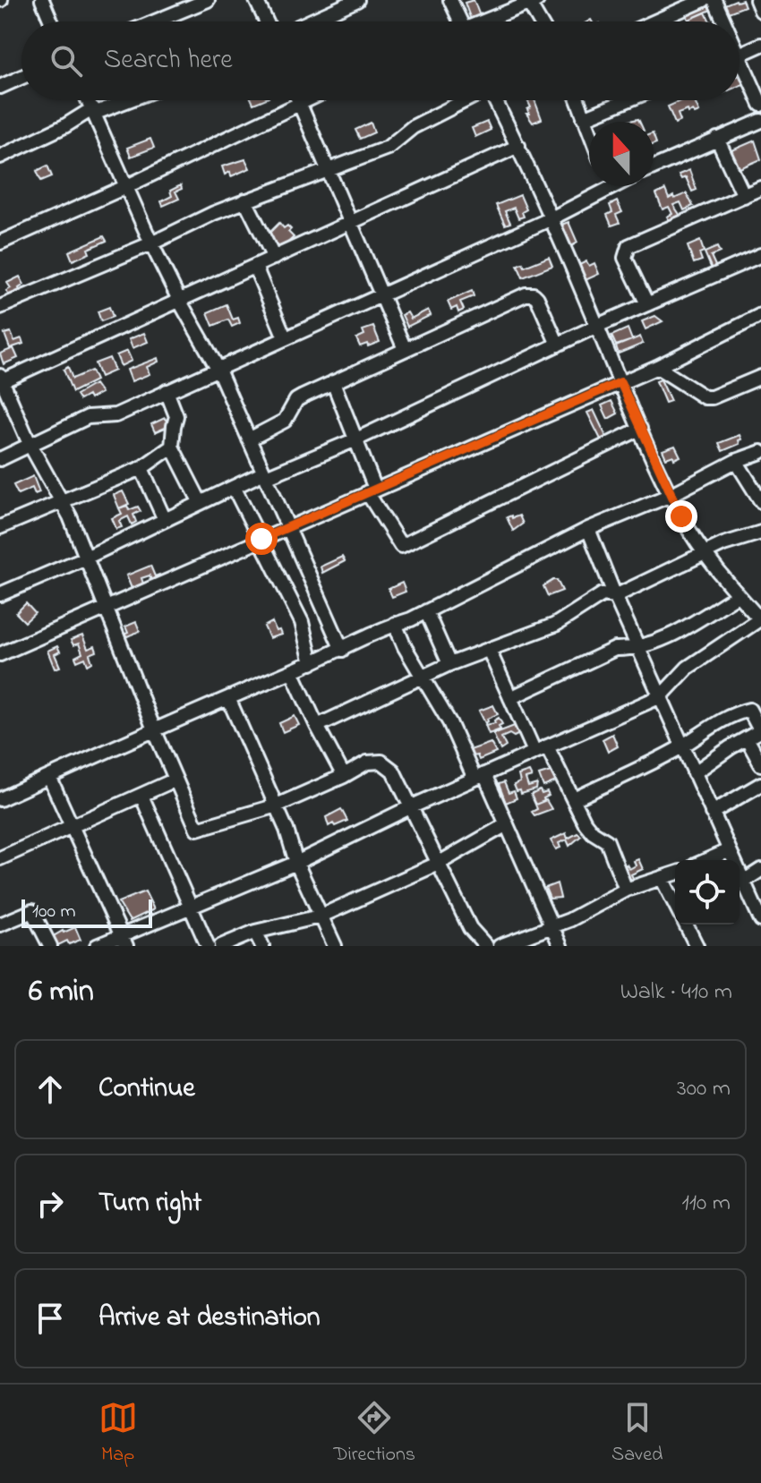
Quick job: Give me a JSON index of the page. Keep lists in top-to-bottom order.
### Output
{
  "scale_bar": "100 m",
  "north": "top",
  "page": {
    "search": "Search here",
    "scale": "100 m",
    "heading": ["6 min", "Walk · 410 m"],
    "list": [
      ["Continue", "300 m"],
      ["Turn right", "110 m"],
      "Arrive at destination"
    ],
    "nav": ["Map", "Directions", "Saved"]
  }
}
